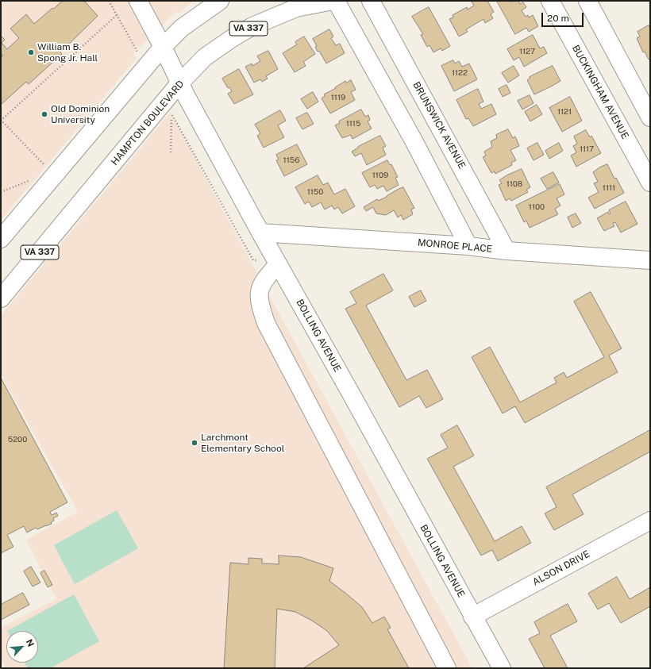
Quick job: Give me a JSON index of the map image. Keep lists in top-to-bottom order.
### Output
{
  "streets": {
    "street": [
      "VA 337",
      "BUCKINGHAM AVENUE",
      "HAMPTON BOULEVARD",
      "BRUNSWICK AVENUE",
      "MONROE PLACE",
      "BOLLING AVENUE",
      "ALSON DRIVE"
    ]
  },
  "crossings": [
    ["HAMPTON BOULEVARD", "BOLLING AVENUE"],
    ["BRUNSWICK AVENUE", "MONROE PLACE"],
    ["MONROE PLACE", "BOLLING AVENUE"],
    ["BOLLING AVENUE", "ALSON DRIVE"]
  ],
  "places": ["William B. Spong Jr. Hall", "Old Dominion University", "Larchmont Elementary School"],
  "house_numbers": [
    "1127",
    "1122",
    "1119",
    "1121",
    "1115",
    "1117",
    "1156",
    "1109",
    "1108",
    "1111",
    "1150",
    "1100",
    "5200"
  ],
  "scale_bar": "20 m",
  "north": "top right"
}
